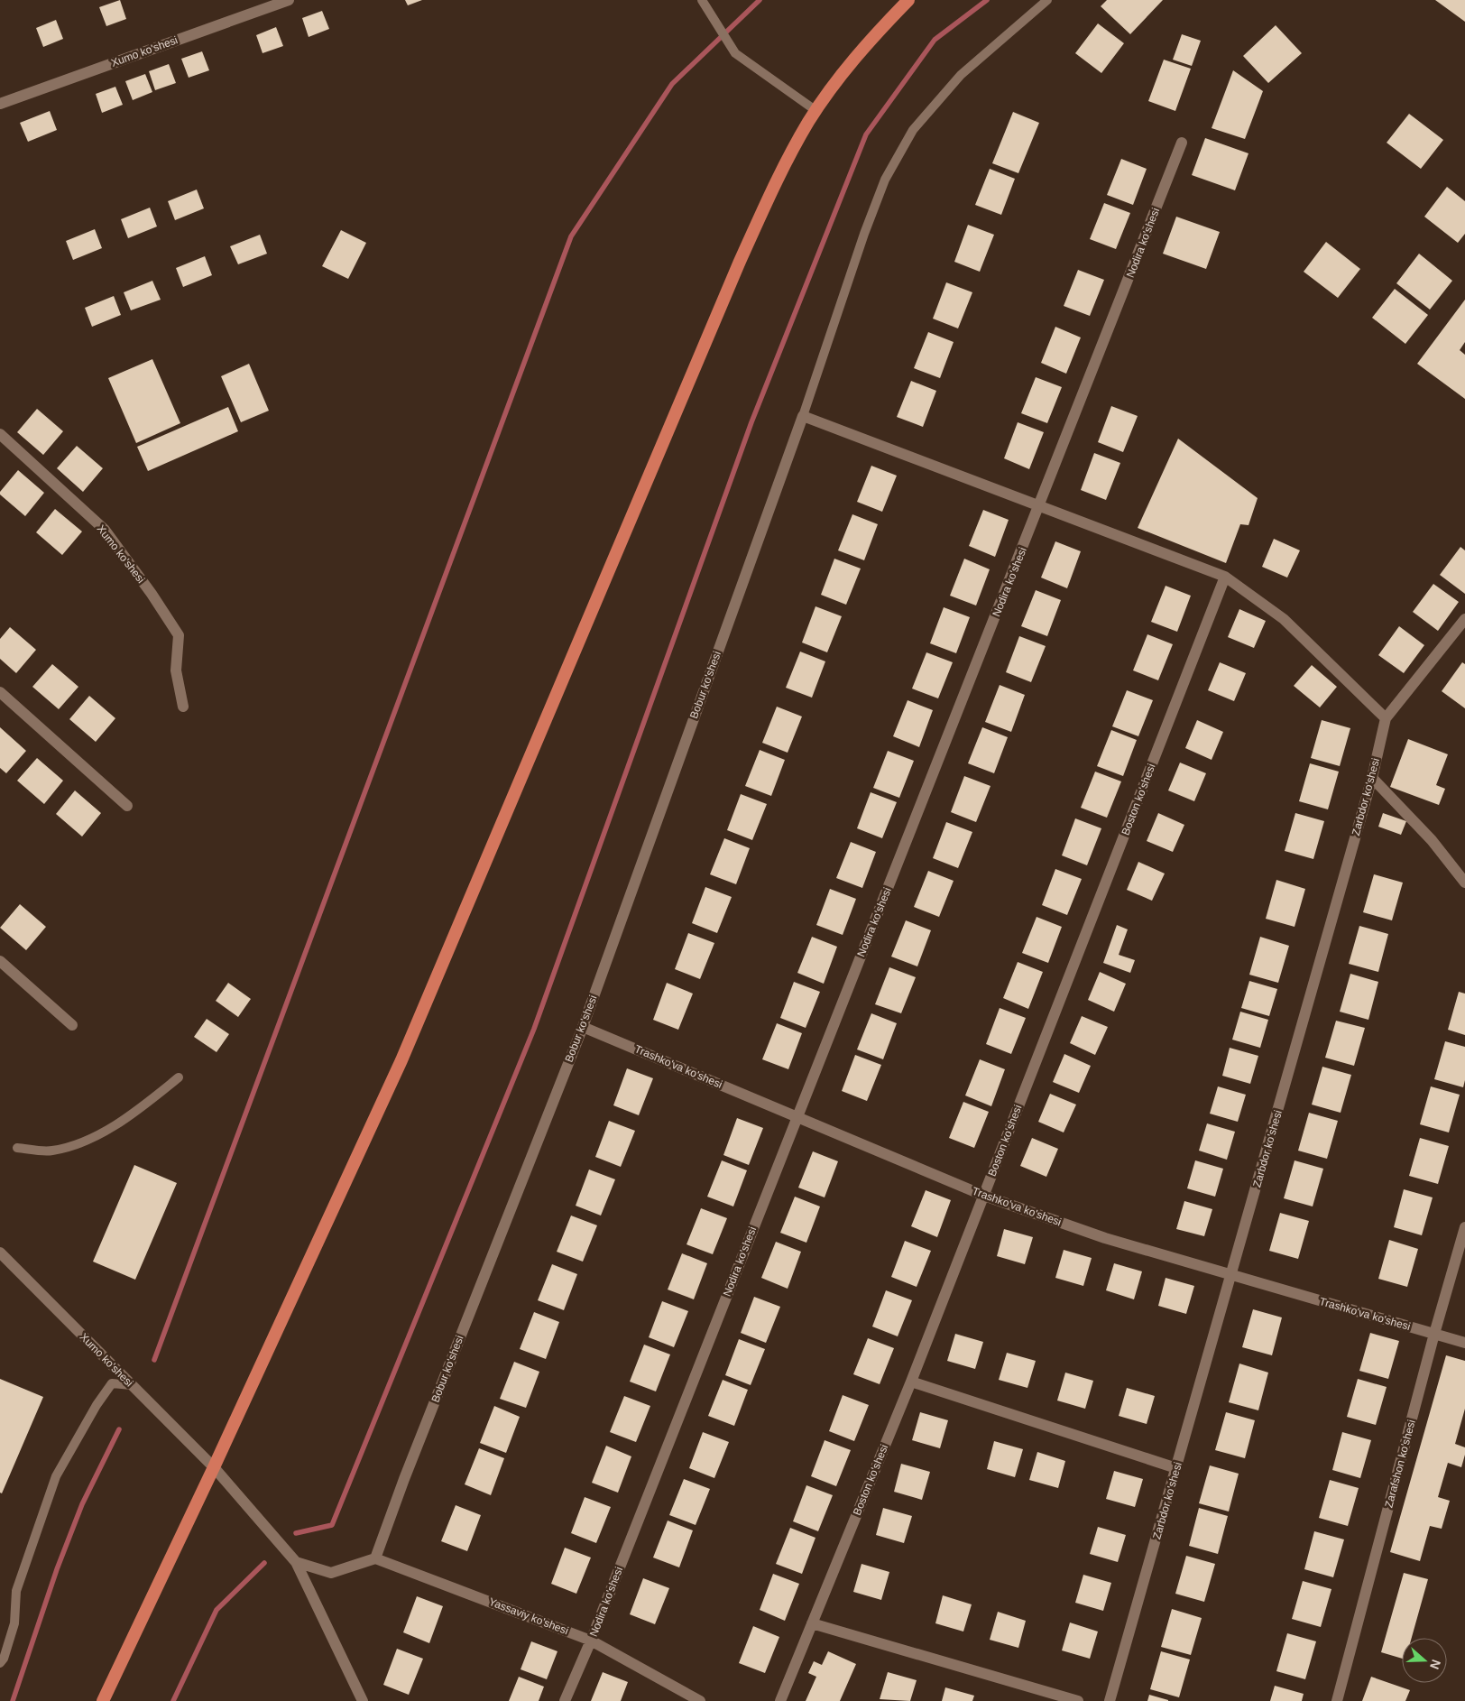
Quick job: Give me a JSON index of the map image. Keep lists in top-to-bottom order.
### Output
{
  "streets": {
    "street": [
      "Xumo ko'shesi",
      "Nodira ko'shesi",
      "Bobur ko'shesi",
      "Zarbdor ko'shesi",
      "Boston ko'shesi",
      "Trashko'va ko'shesi",
      "Zarafshon ko'shesi",
      "Yassaviy ko'shesi"
    ]
  },
  "crossings": [
    ["Nodira ko'shesi", "Trashko'va ko'shesi"],
    ["Nodira ko'shesi", "Yassaviy ko'shesi"],
    ["Bobur ko'shesi", "Trashko'va ko'shesi"],
    ["Bobur ko'shesi", "Yassaviy ko'shesi"],
    ["Zarbdor ko'shesi", "Trashko'va ko'shesi"],
    ["Boston ko'shesi", "Trashko'va ko'shesi"],
    ["Trashko'va ko'shesi", "Zarafshon ko'shesi"]
  ],
  "north": "right"
}
